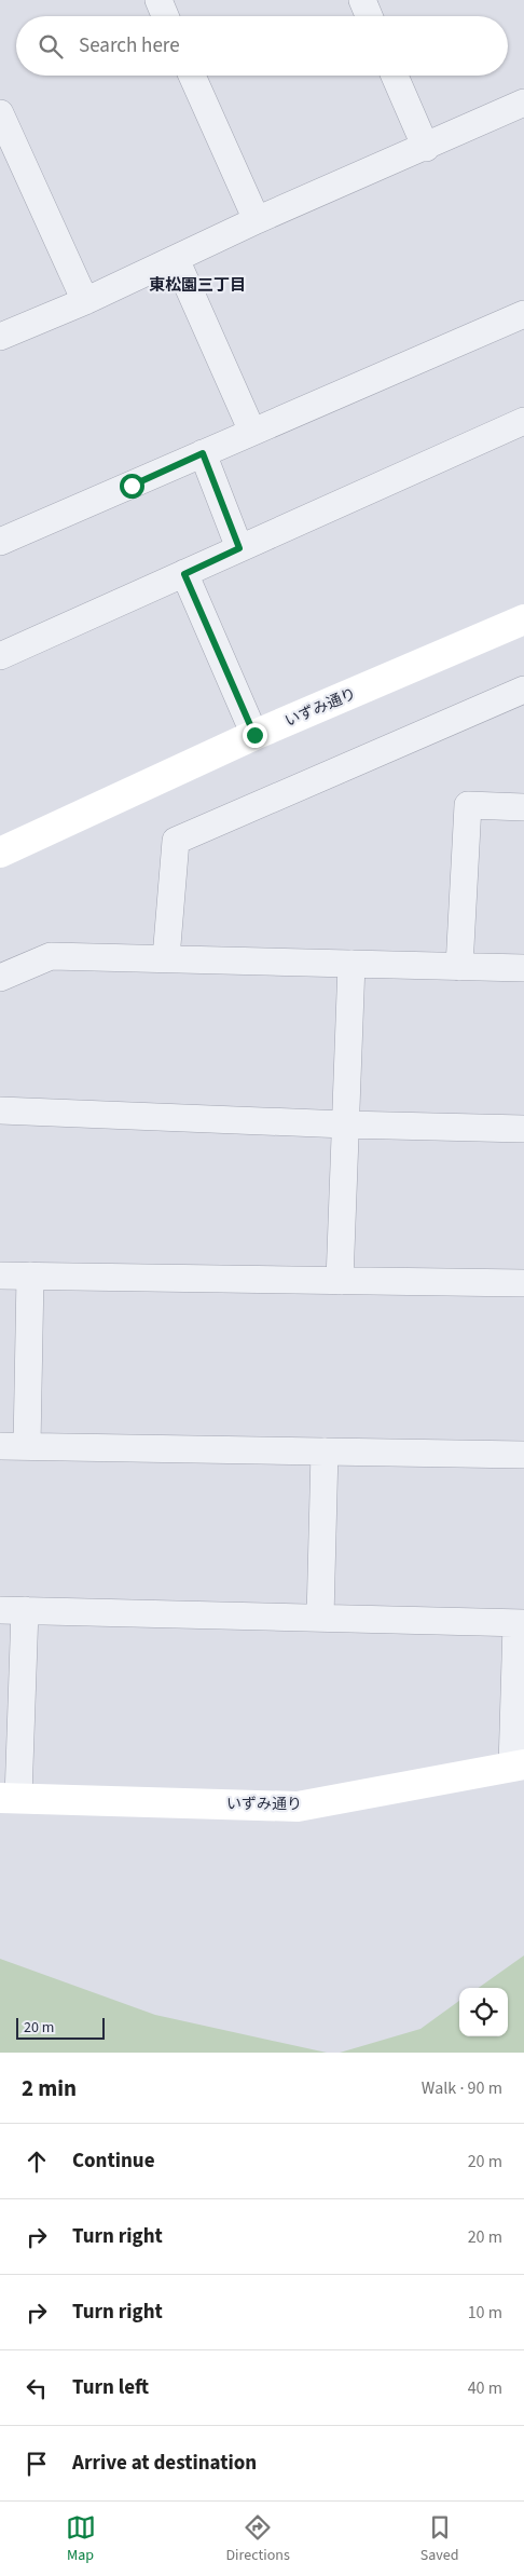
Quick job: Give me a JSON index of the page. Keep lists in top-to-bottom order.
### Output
{
  "streets": {
    "street": ["いずみ通り"]
  },
  "districts": ["東松園三丁目"],
  "scale_bar": "20 m",
  "page": {
    "search": "Search here",
    "scale": "20 m",
    "heading": ["2 min", "Walk · 90 m"],
    "list": [
      ["Continue", "20 m"],
      ["Turn right", "20 m"],
      ["Turn right", "10 m"],
      ["Turn left", "40 m"],
      "Arrive at destination"
    ],
    "nav": ["Map", "Directions", "Saved"]
  }
}
